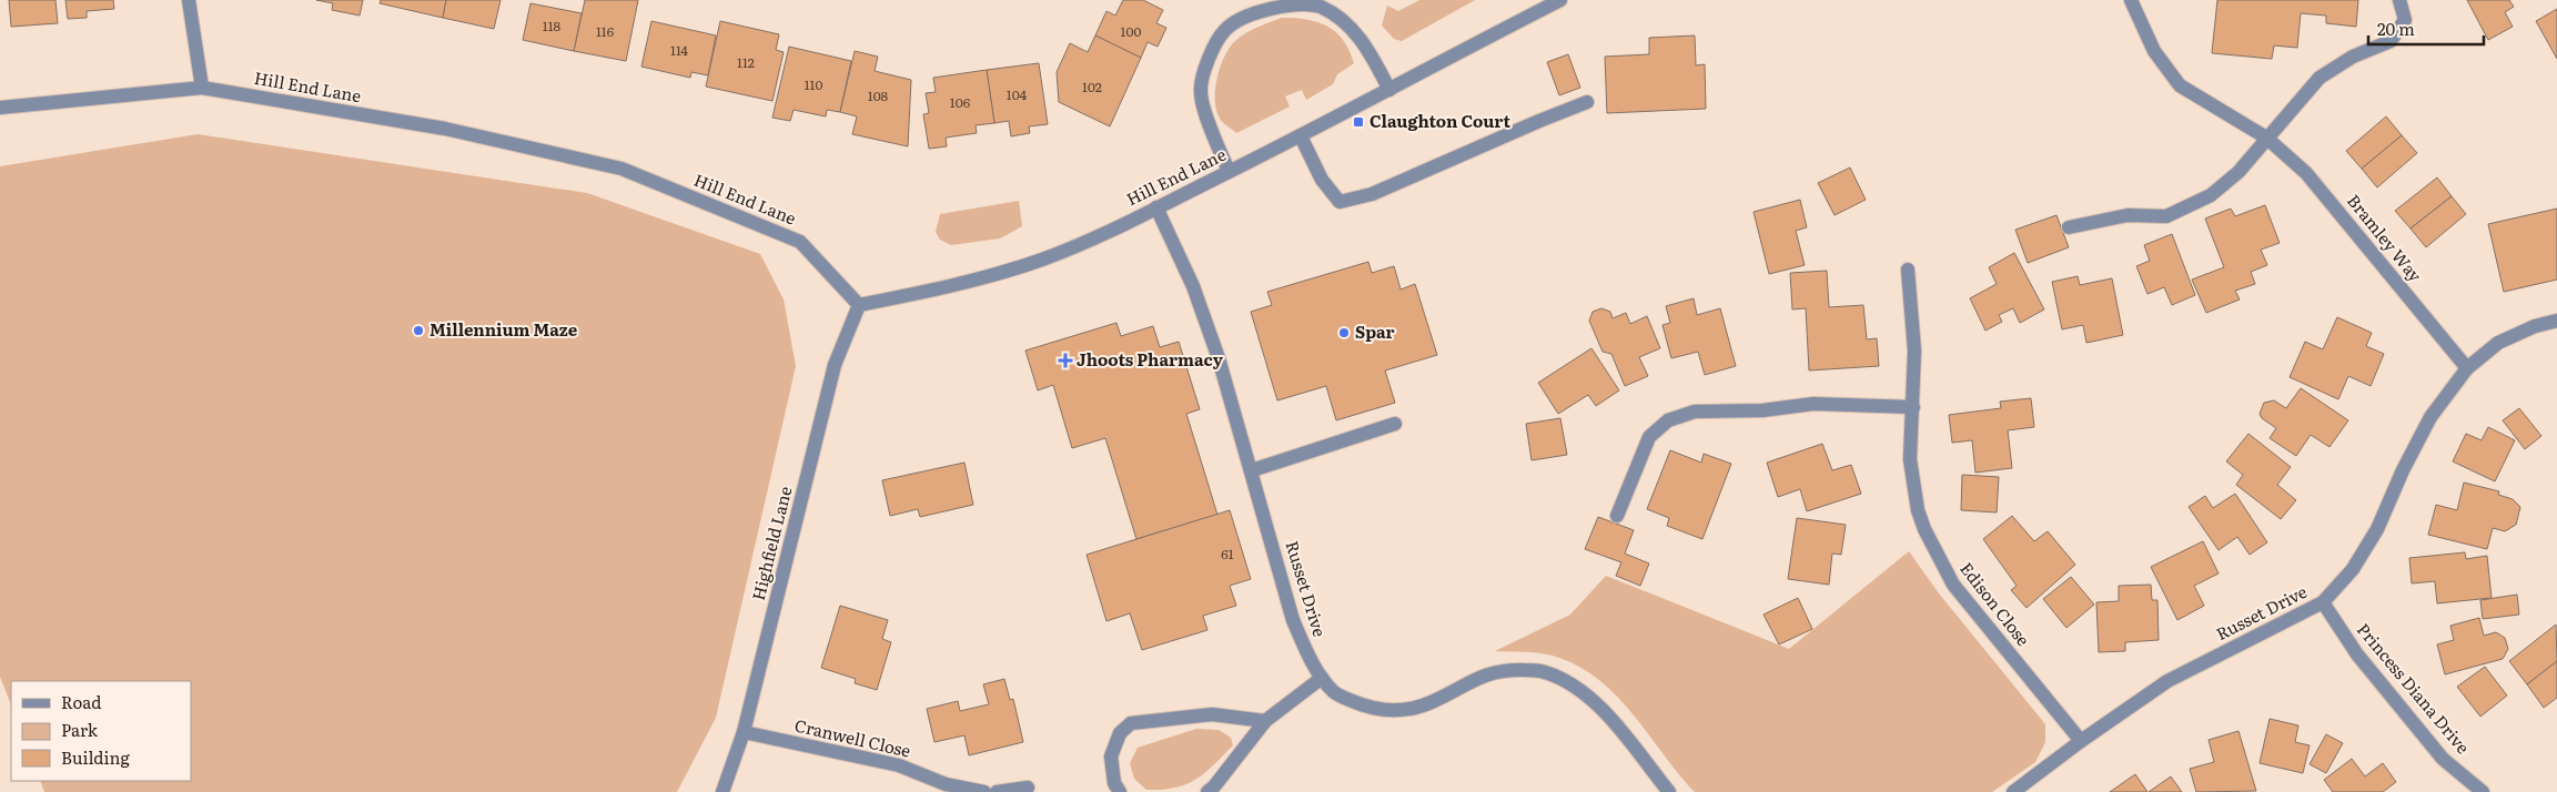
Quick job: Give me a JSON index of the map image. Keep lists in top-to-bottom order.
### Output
{
  "streets": {
    "street": [
      "Hill End Lane",
      "Bramley Way",
      "Highfield Lane",
      "Russet Drive",
      "Edison Close",
      "Princess Diana Drive",
      "Cranwell Close"
    ]
  },
  "crossings": [
    ["Hill End Lane", "Highfield Lane"],
    ["Hill End Lane", "Russet Drive"],
    ["Bramley Way", "Russet Drive"],
    ["Highfield Lane", "Cranwell Close"],
    ["Russet Drive", "Edison Close"],
    ["Russet Drive", "Princess Diana Drive"]
  ],
  "places": {
    "transit": ["Claughton Court"],
    "other": ["Millennium Maze", "Spar"],
    "health": ["Jhoots Pharmacy"]
  },
  "house_numbers": [
    "118",
    "116",
    "100",
    "114",
    "112",
    "110",
    "102",
    "104",
    "108",
    "106",
    "61"
  ],
  "legend": ["Road", "Park", "Building"],
  "scale_bar": "20 m"
}
